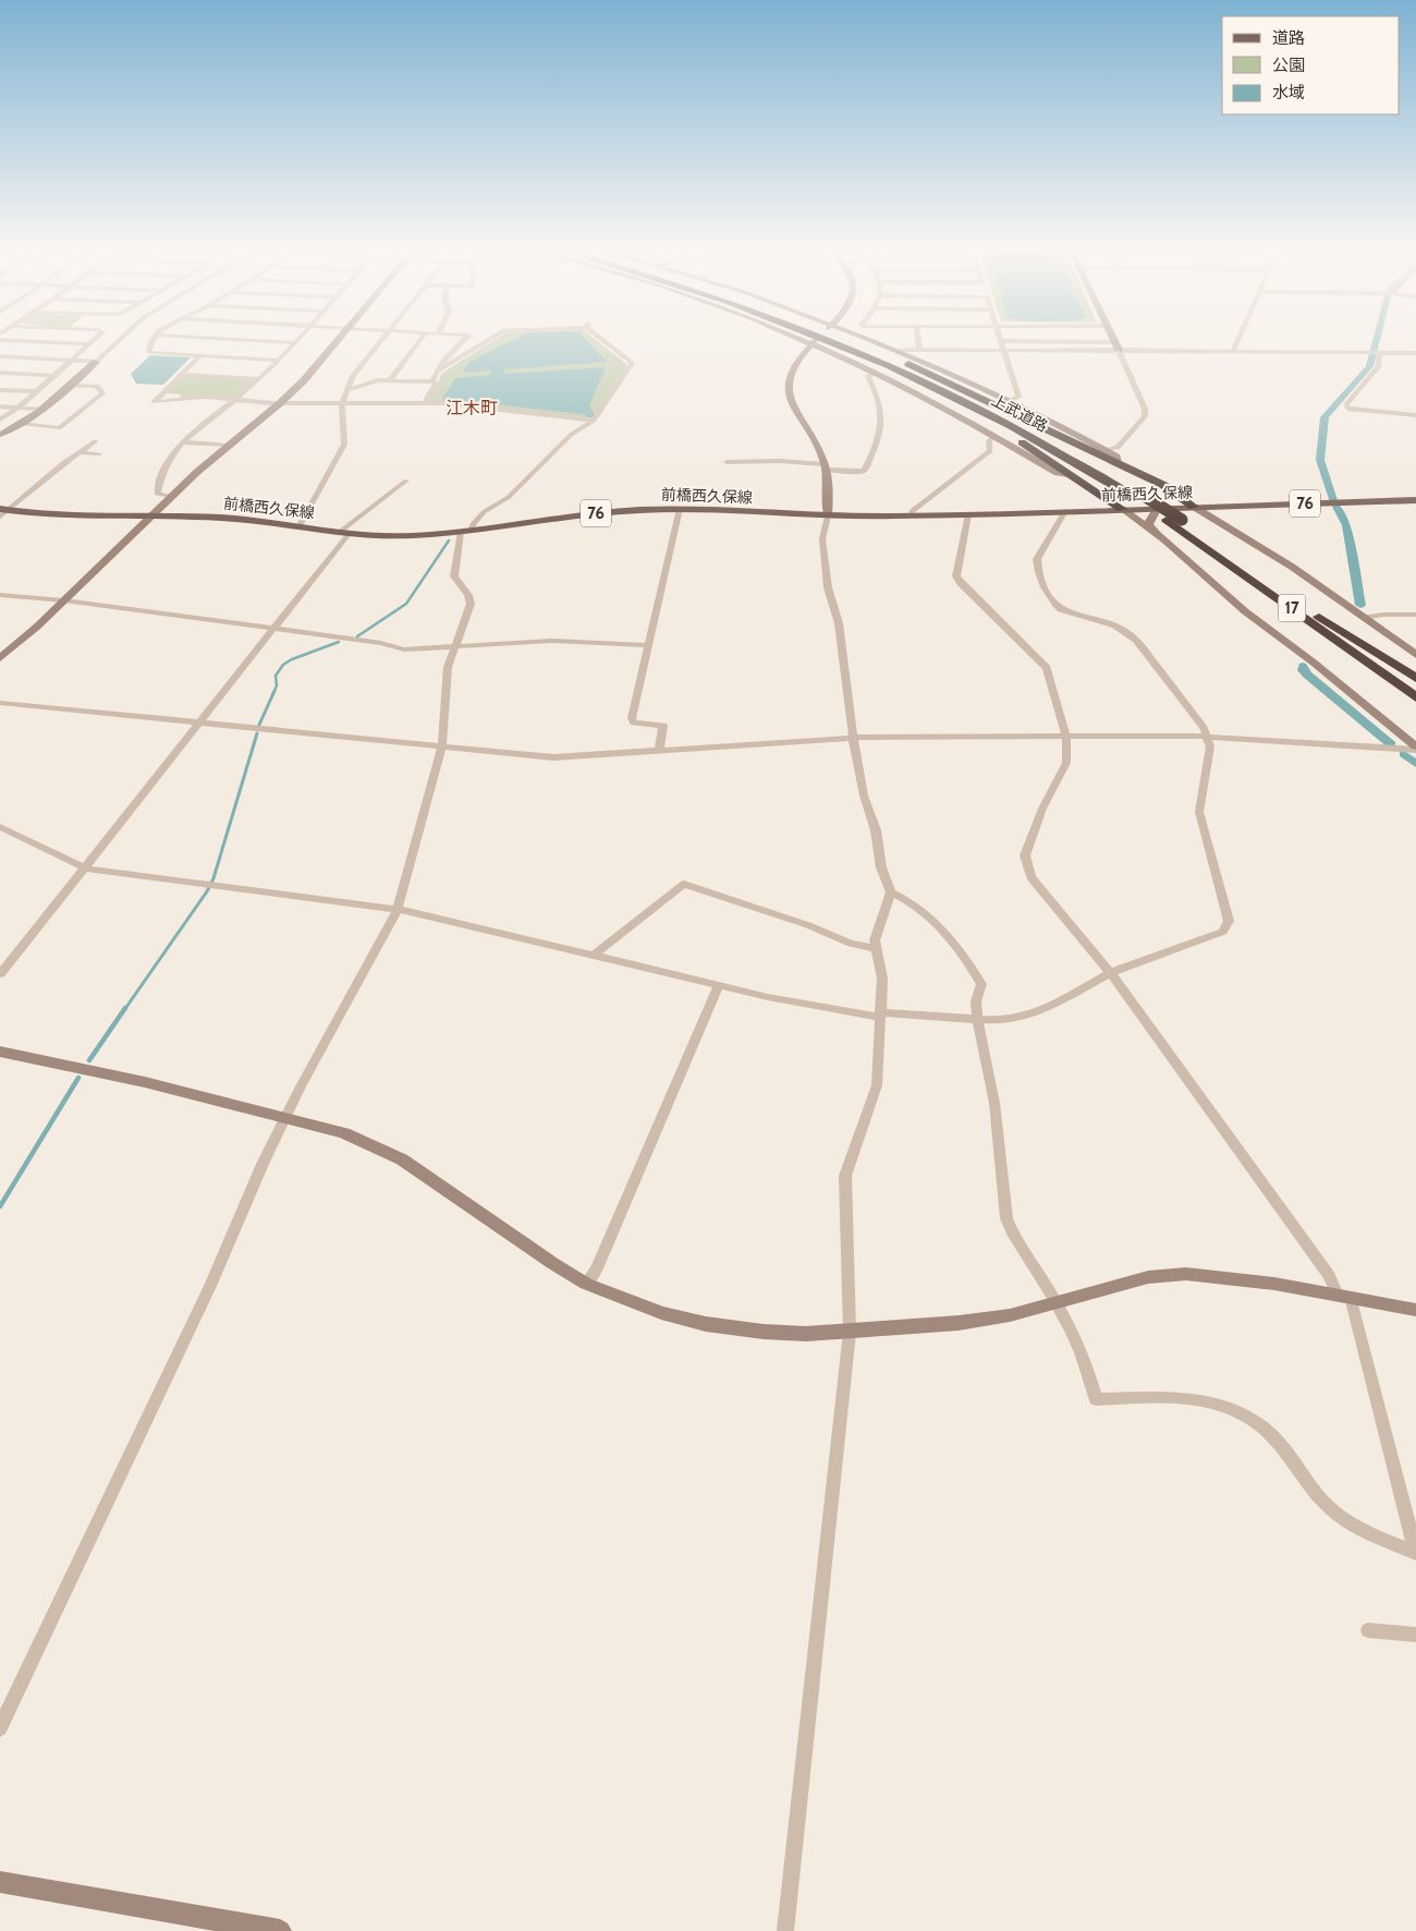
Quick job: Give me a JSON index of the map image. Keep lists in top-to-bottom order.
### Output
{
  "streets": {
    "highway": ["上武道路", "17"],
    "main road": ["前橋西久保線", "76"]
  },
  "crossings": [
    ["上武道路", "17"]
  ],
  "districts": ["江木町"],
  "legend": ["道路", "公園", "水域"]
}
